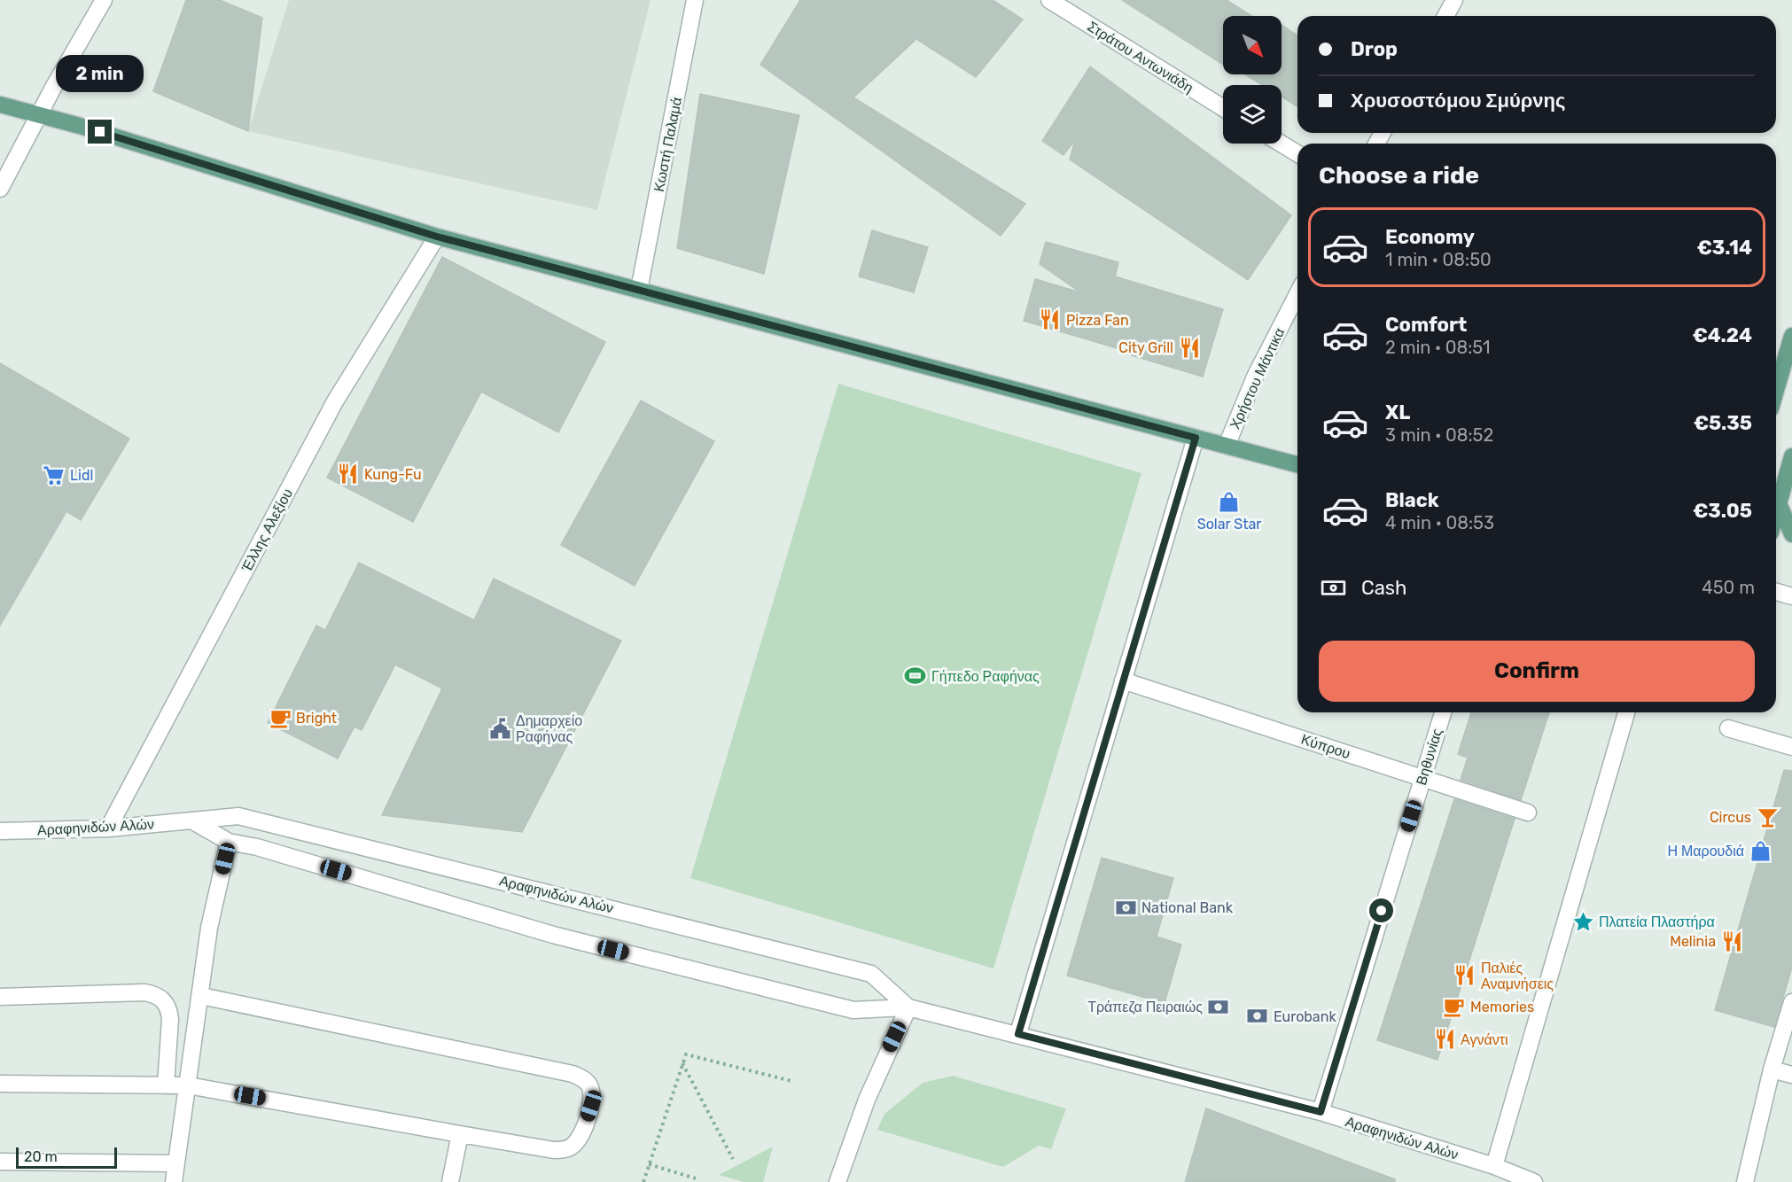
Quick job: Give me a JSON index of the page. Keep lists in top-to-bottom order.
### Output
{
  "streets": {
    "street": [
      "Στράτου Αντωνιάδη",
      "Κωστή Παλαμά",
      "Χρήστου Μάντικα",
      "Έλλης Αλεξίου",
      "Κύπρου",
      "Βηθυνίας",
      "Αραφηνιδών Αλών"
    ]
  },
  "crossings": [
    ["Έλλης Αλεξίου", "Αραφηνιδών Αλών"],
    ["Κύπρου", "Βηθυνίας"],
    ["Βηθυνίας", "Αραφηνιδών Αλών"]
  ],
  "places": {
    "restaurant": [
      "Pizza Fan",
      "City Grill",
      "Kung-Fu",
      "Melinia",
      "Παλιές Αναμνήσεις",
      "Αγνάντι"
    ],
    "supermarket": ["Lidl"],
    "shop": ["Solar Star", "Η Μαρουδιά"],
    "sports": ["Γήπεδο Ραφήνας"],
    "cafe": ["Bright", "Memories"],
    "public building": ["Δημαρχείο Ραφήνας"],
    "bar": ["Circus"],
    "bank": ["National Bank", "Τράπεζα Πειραιώς", "Eurobank"],
    "place": ["Πλατεία Πλαστήρα"]
  },
  "scale_bar": "20 m",
  "north": "bottom right",
  "page": {
    "banner": ["Drop", "Χρυσοστόμου Σμύρνης"],
    "bubble": "2 min",
    "heading": "Choose a ride",
    "list": [
      {
        "name": "Economy",
        "note": "1 min · 08:50",
        "value": "€3.14"
      },
      {
        "name": "Comfort",
        "note": "2 min · 08:51",
        "value": "€4.24"
      },
      {
        "name": "XL",
        "note": "3 min · 08:52",
        "value": "€5.35"
      },
      {
        "name": "Black",
        "note": "4 min · 08:53",
        "value": "€3.05"
      }
    ],
    "pay": ["Cash", "450 m"],
    "buttons": "Confirm",
    "scale": "20 m"
  }
}
